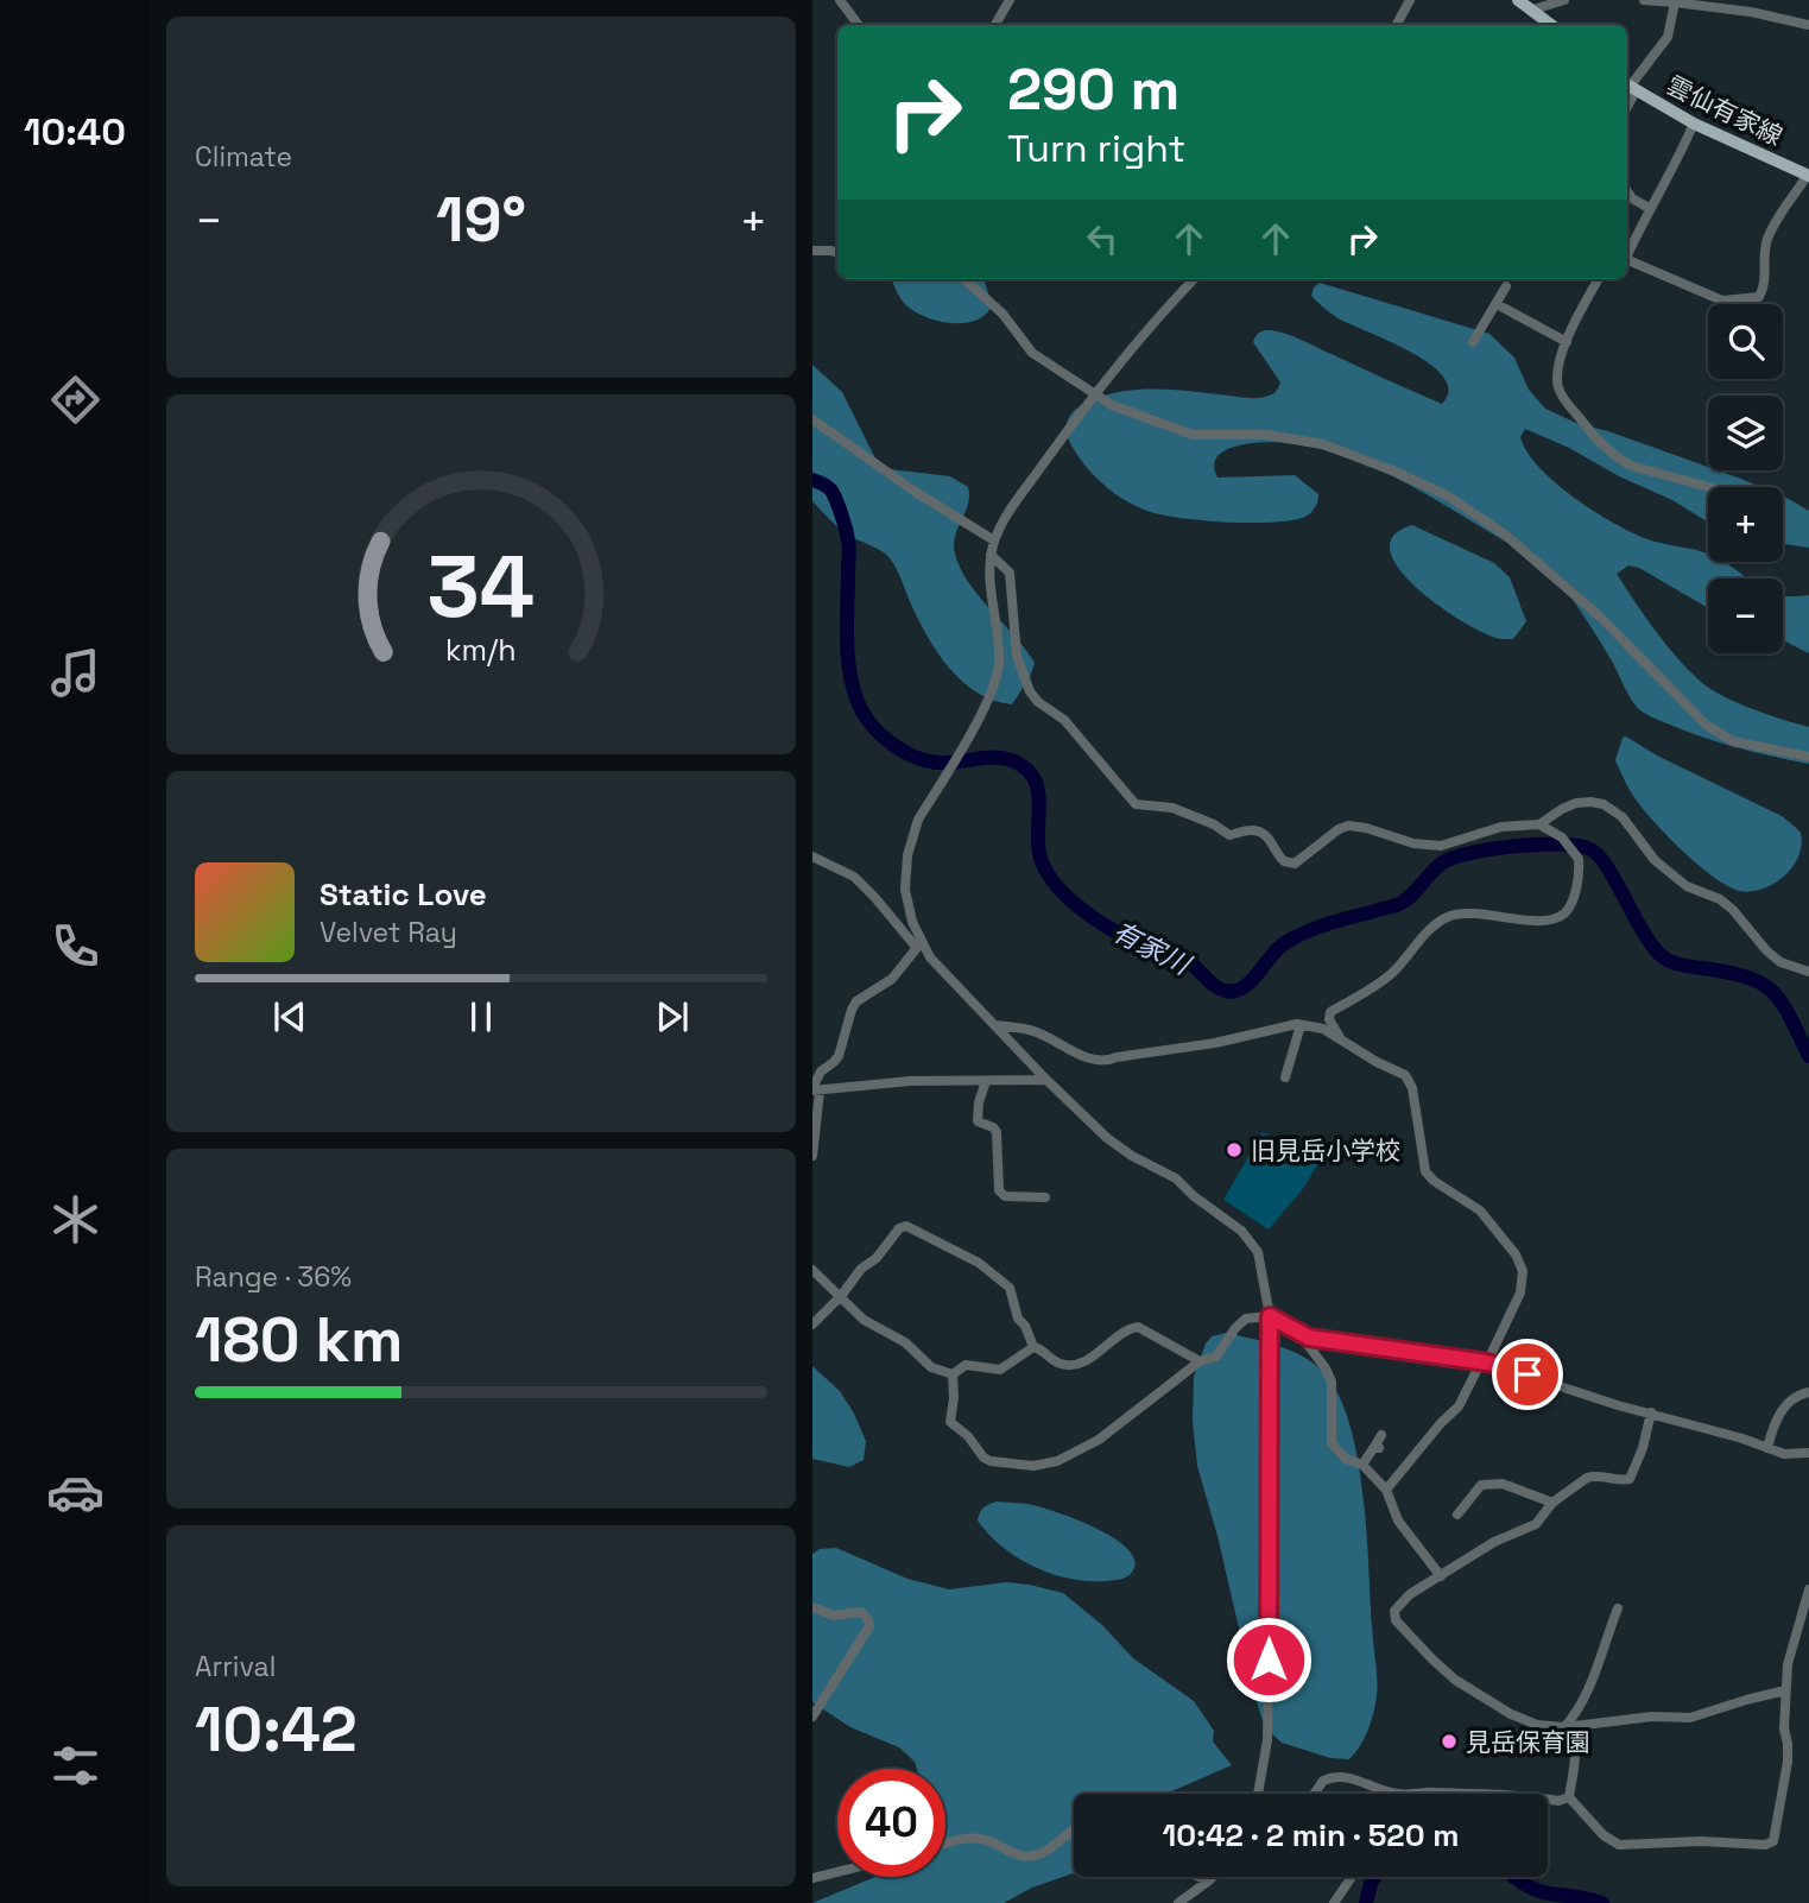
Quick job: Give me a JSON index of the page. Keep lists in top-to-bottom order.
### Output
{
  "streets": {
    "main road": ["雲仙有家線"]
  },
  "water": ["有家川"],
  "places": ["旧見岳小学校", "見岳保育園"],
  "page": {
    "tabs": "10:40",
    "tile": [
      "Climate",
      ["Range · 36%", "180 km"],
      ["Arrival", "10:42"]
    ],
    "turn": ["290 m", "Turn right"],
    "heat": ["−", "19°", "+"],
    "map_buttons": ["+", "−"],
    "song": ["Static Love", "Velvet Ray"],
    "limit": "40",
    "trip": "10:42 · 2 min · 520 m",
    "gauge": ["34", "km/h"]
  }
}
